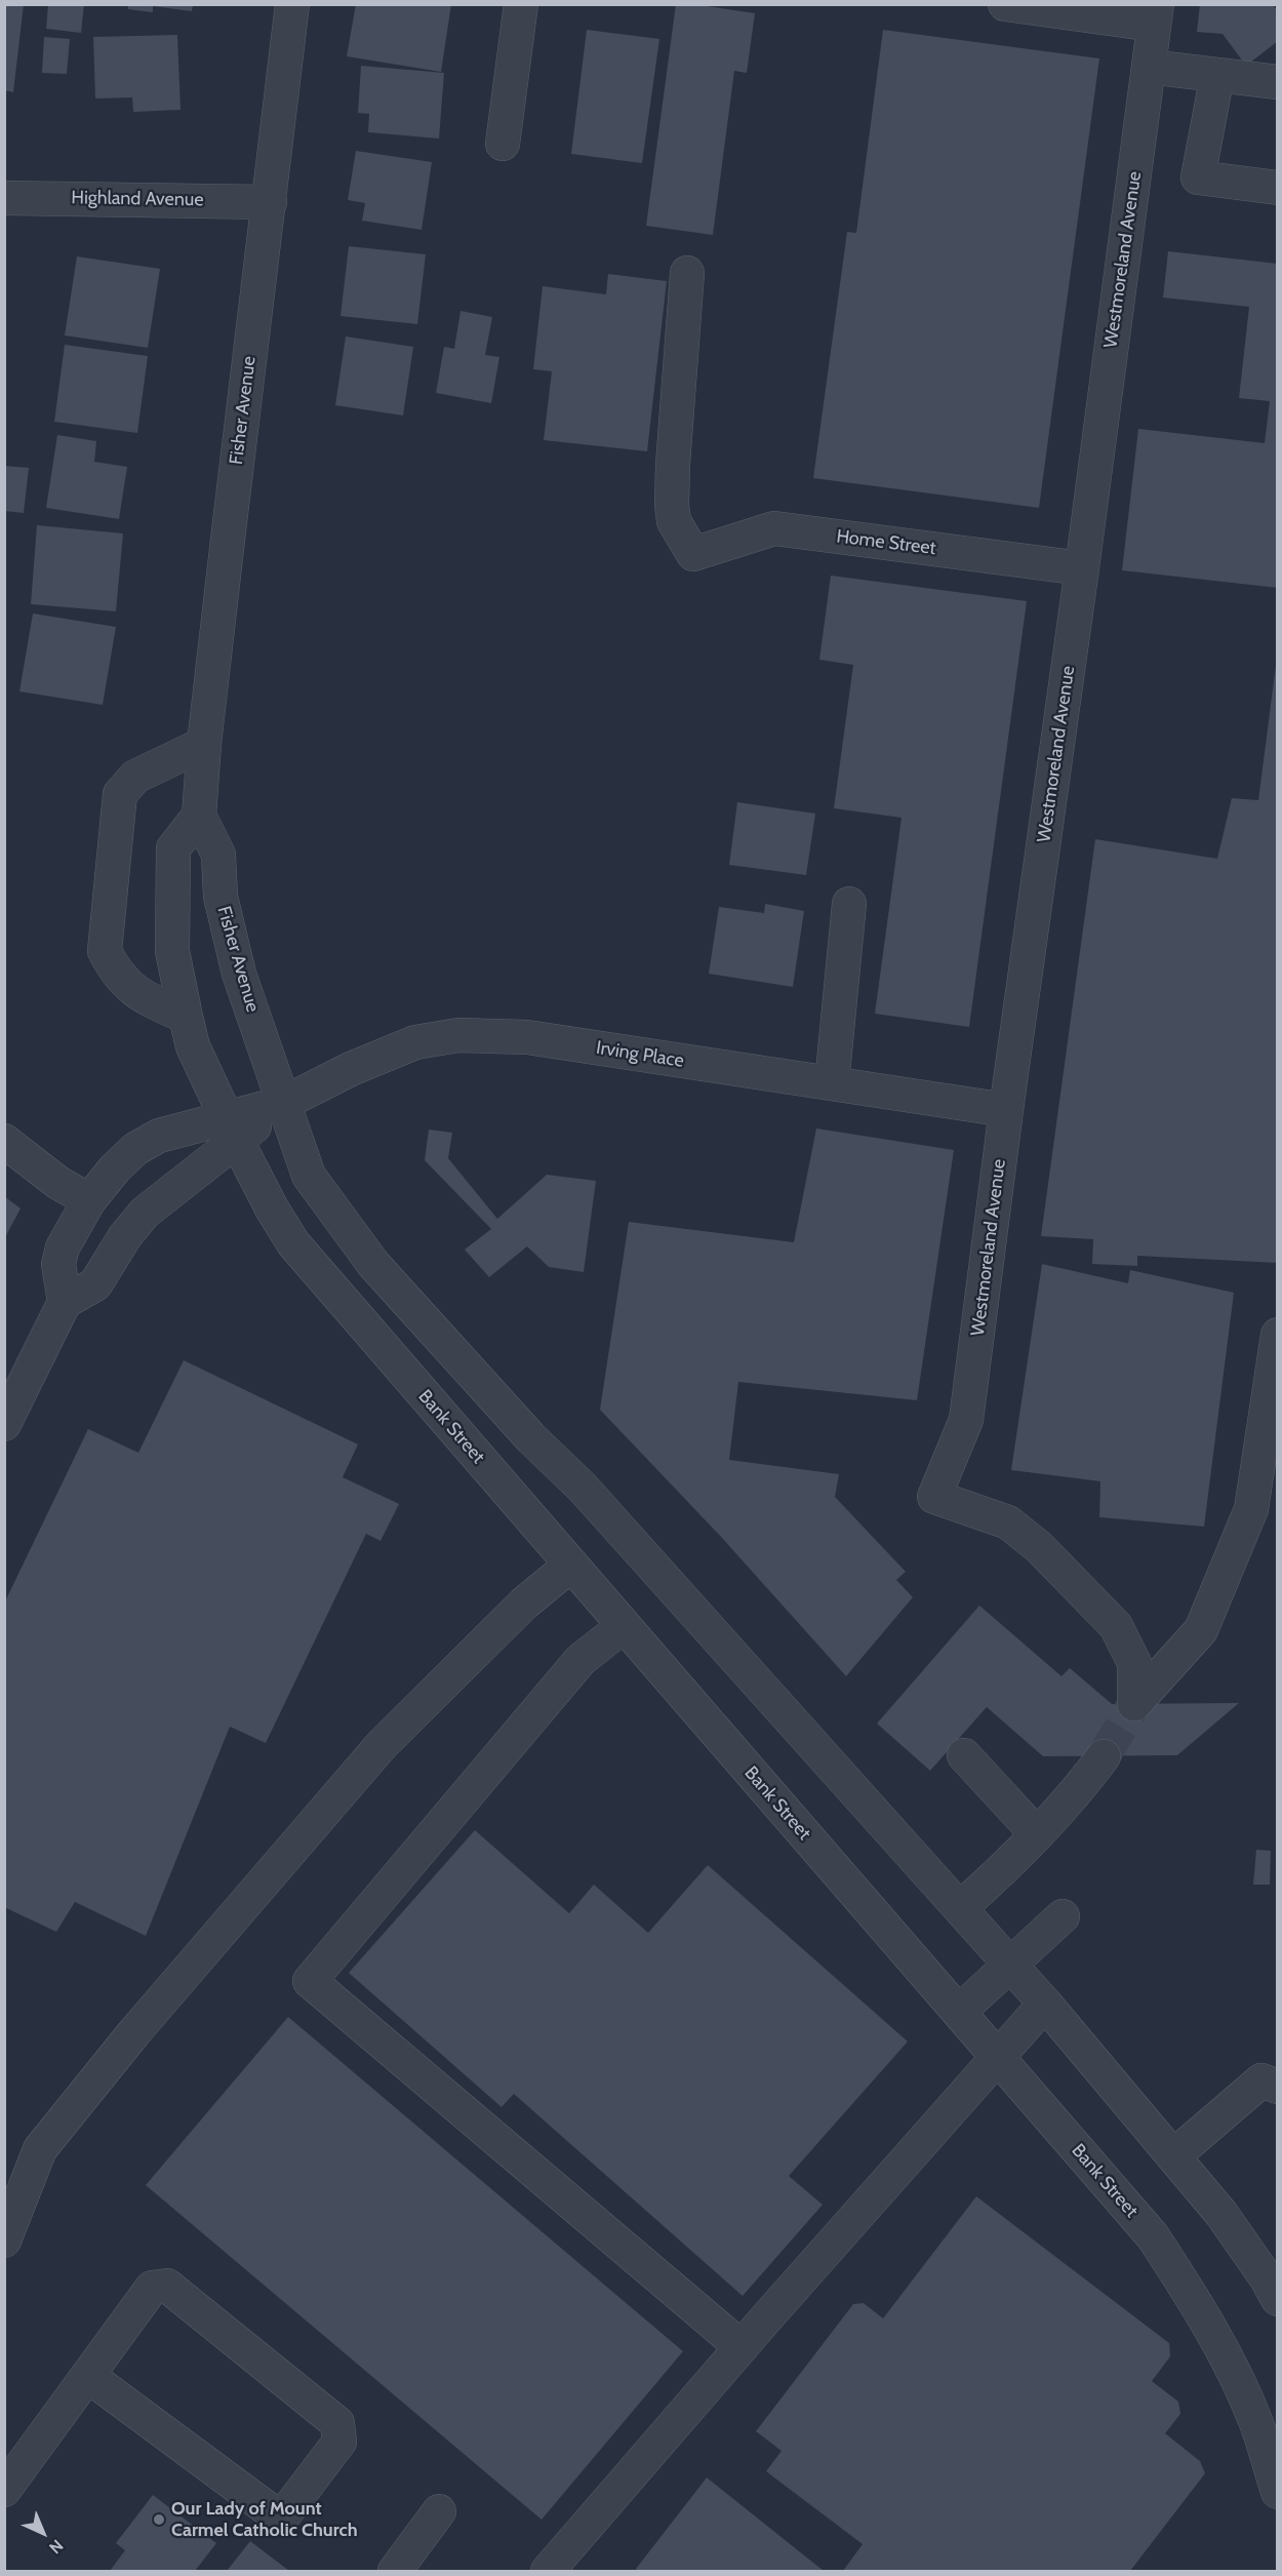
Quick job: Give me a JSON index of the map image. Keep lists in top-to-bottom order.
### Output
{
  "streets": {
    "street": [
      "Highland Avenue",
      "Westmoreland Avenue",
      "Fisher Avenue",
      "Home Street",
      "Irving Place",
      "Bank Street"
    ]
  },
  "crossings": [
    ["Highland Avenue", "Fisher Avenue"],
    ["Westmoreland Avenue", "Home Street"],
    ["Westmoreland Avenue", "Irving Place"],
    ["Fisher Avenue", "Irving Place"]
  ],
  "places": ["Our Lady of Mount Carmel Catholic Church"],
  "north": "bottom right"
}
